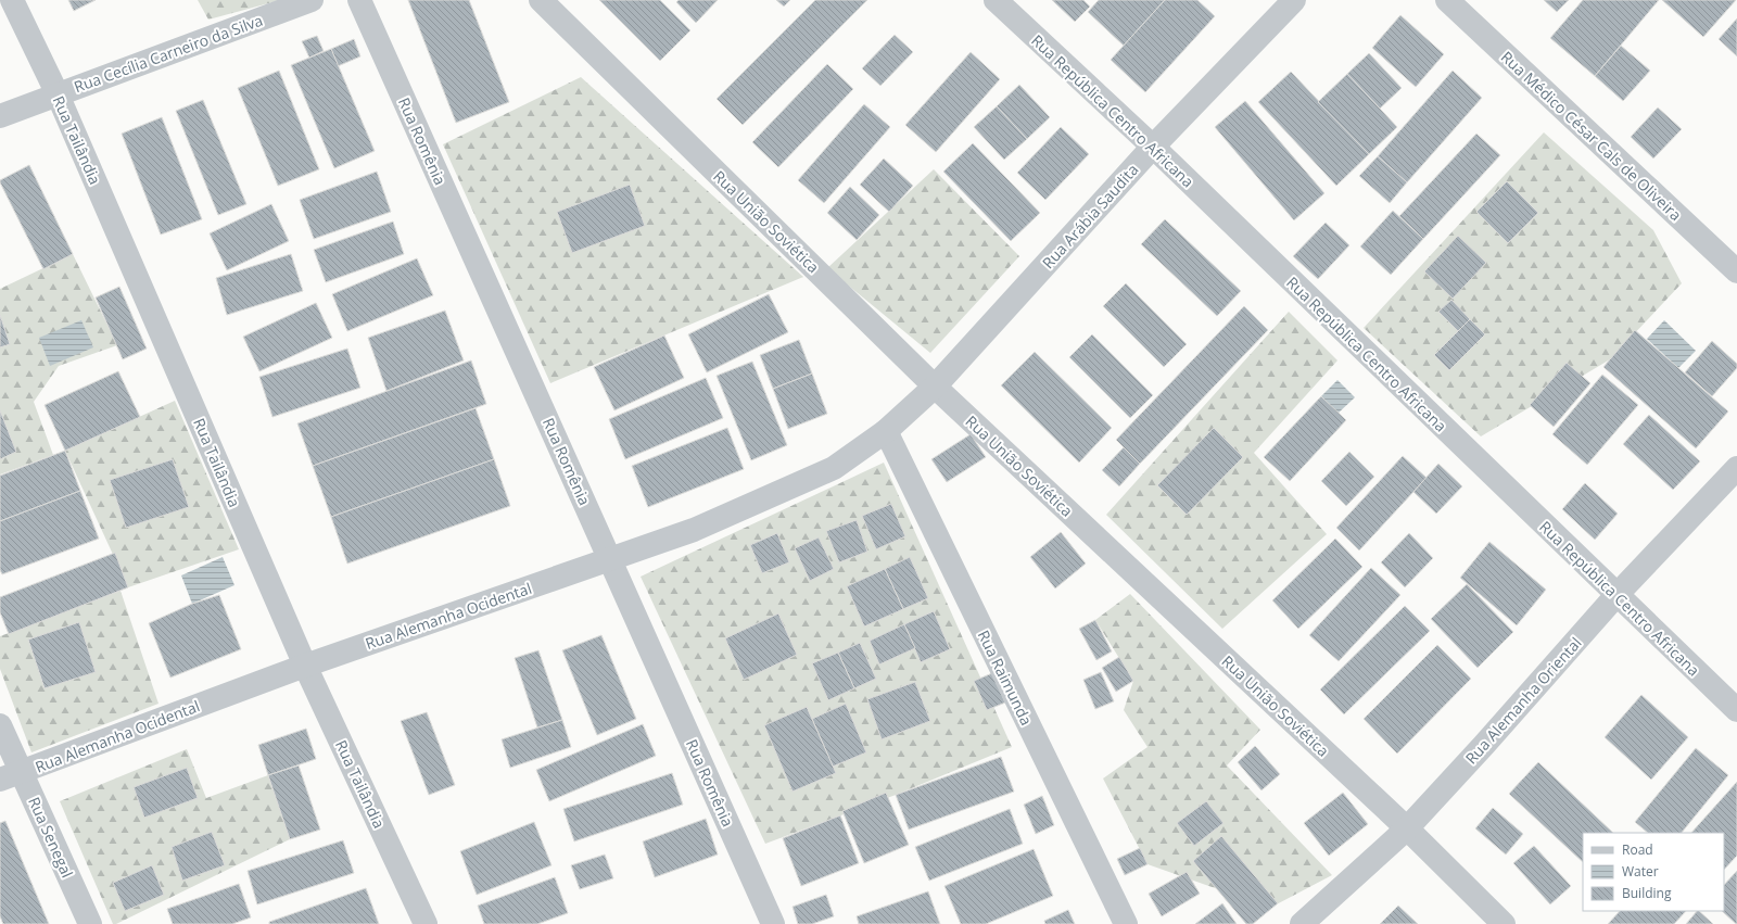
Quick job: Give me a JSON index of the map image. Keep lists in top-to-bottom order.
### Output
{
  "streets": {
    "street": [
      "Rua Cecília Carneiro da Silva",
      "Rua República Centro Africana",
      "Rua Médico César Cals de Oliveira",
      "Rua Tailândia",
      "Rua Romênia",
      "Rua Arábia Saudita",
      "Rua União Soviética",
      "Rua Alemanha Ocidental",
      "Rua Raimunda",
      "Rua Alemanha Oriental",
      "Rua Senegal"
    ]
  },
  "crossings": [
    ["Rua Cecília Carneiro da Silva", "Rua Tailândia"],
    ["Rua República Centro Africana", "Rua Arábia Saudita"],
    ["Rua República Centro Africana", "Rua Alemanha Oriental"],
    ["Rua Tailândia", "Rua Alemanha Ocidental"],
    ["Rua Romênia", "Rua Alemanha Ocidental"],
    ["Rua Arábia Saudita", "Rua União Soviética"],
    ["Rua Arábia Saudita", "Rua Alemanha Ocidental"],
    ["Rua Arábia Saudita", "Rua Raimunda"],
    ["Rua União Soviética", "Rua Alemanha Oriental"],
    ["Rua Alemanha Ocidental", "Rua Raimunda"],
    ["Rua Alemanha Ocidental", "Rua Senegal"]
  ],
  "legend": ["Road", "Water", "Building"]
}
